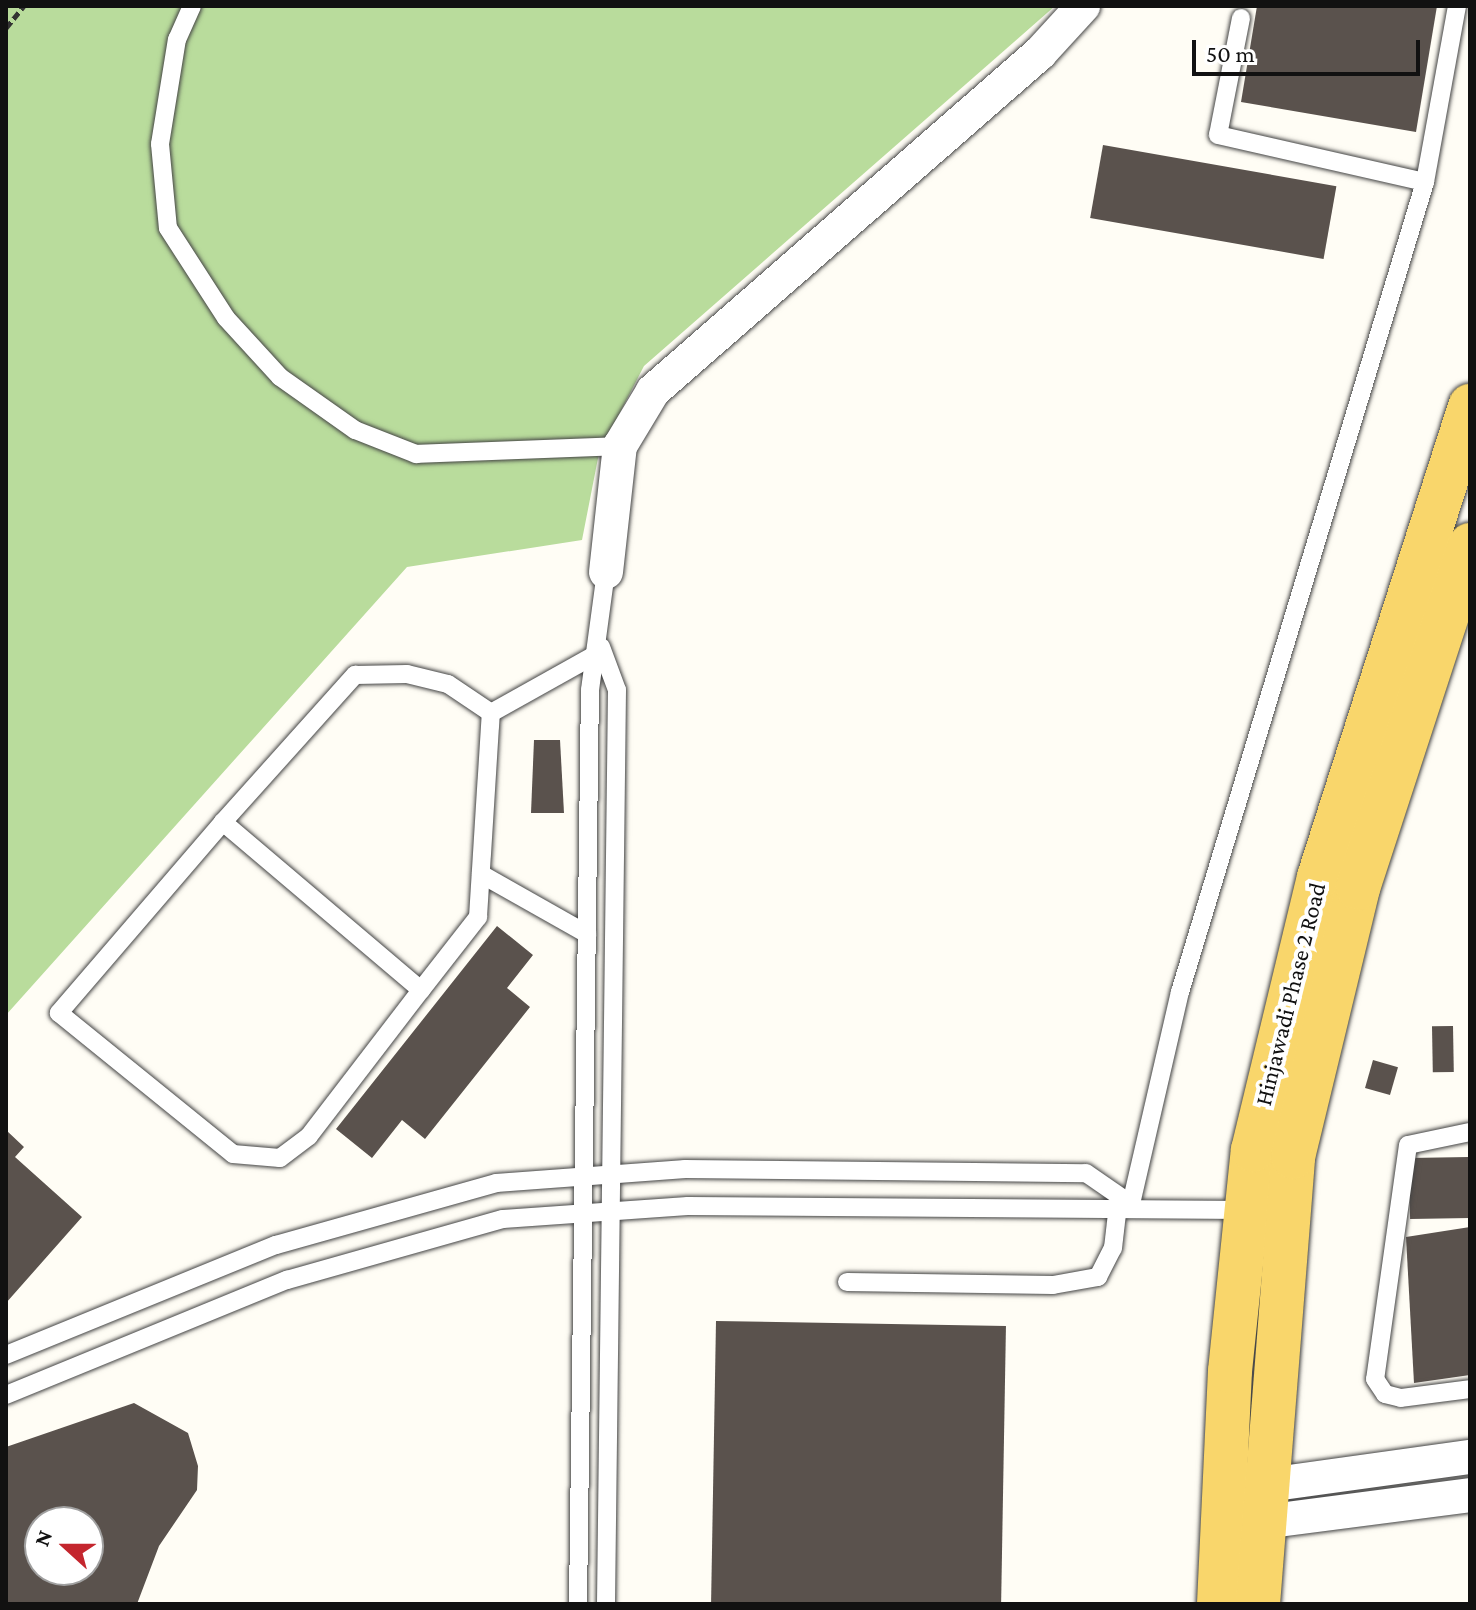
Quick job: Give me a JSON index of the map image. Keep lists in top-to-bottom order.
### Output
{
  "streets": {
    "main road": ["Hinjawadi Phase 2 Road"]
  },
  "scale_bar": "50 m",
  "north": "left"
}
